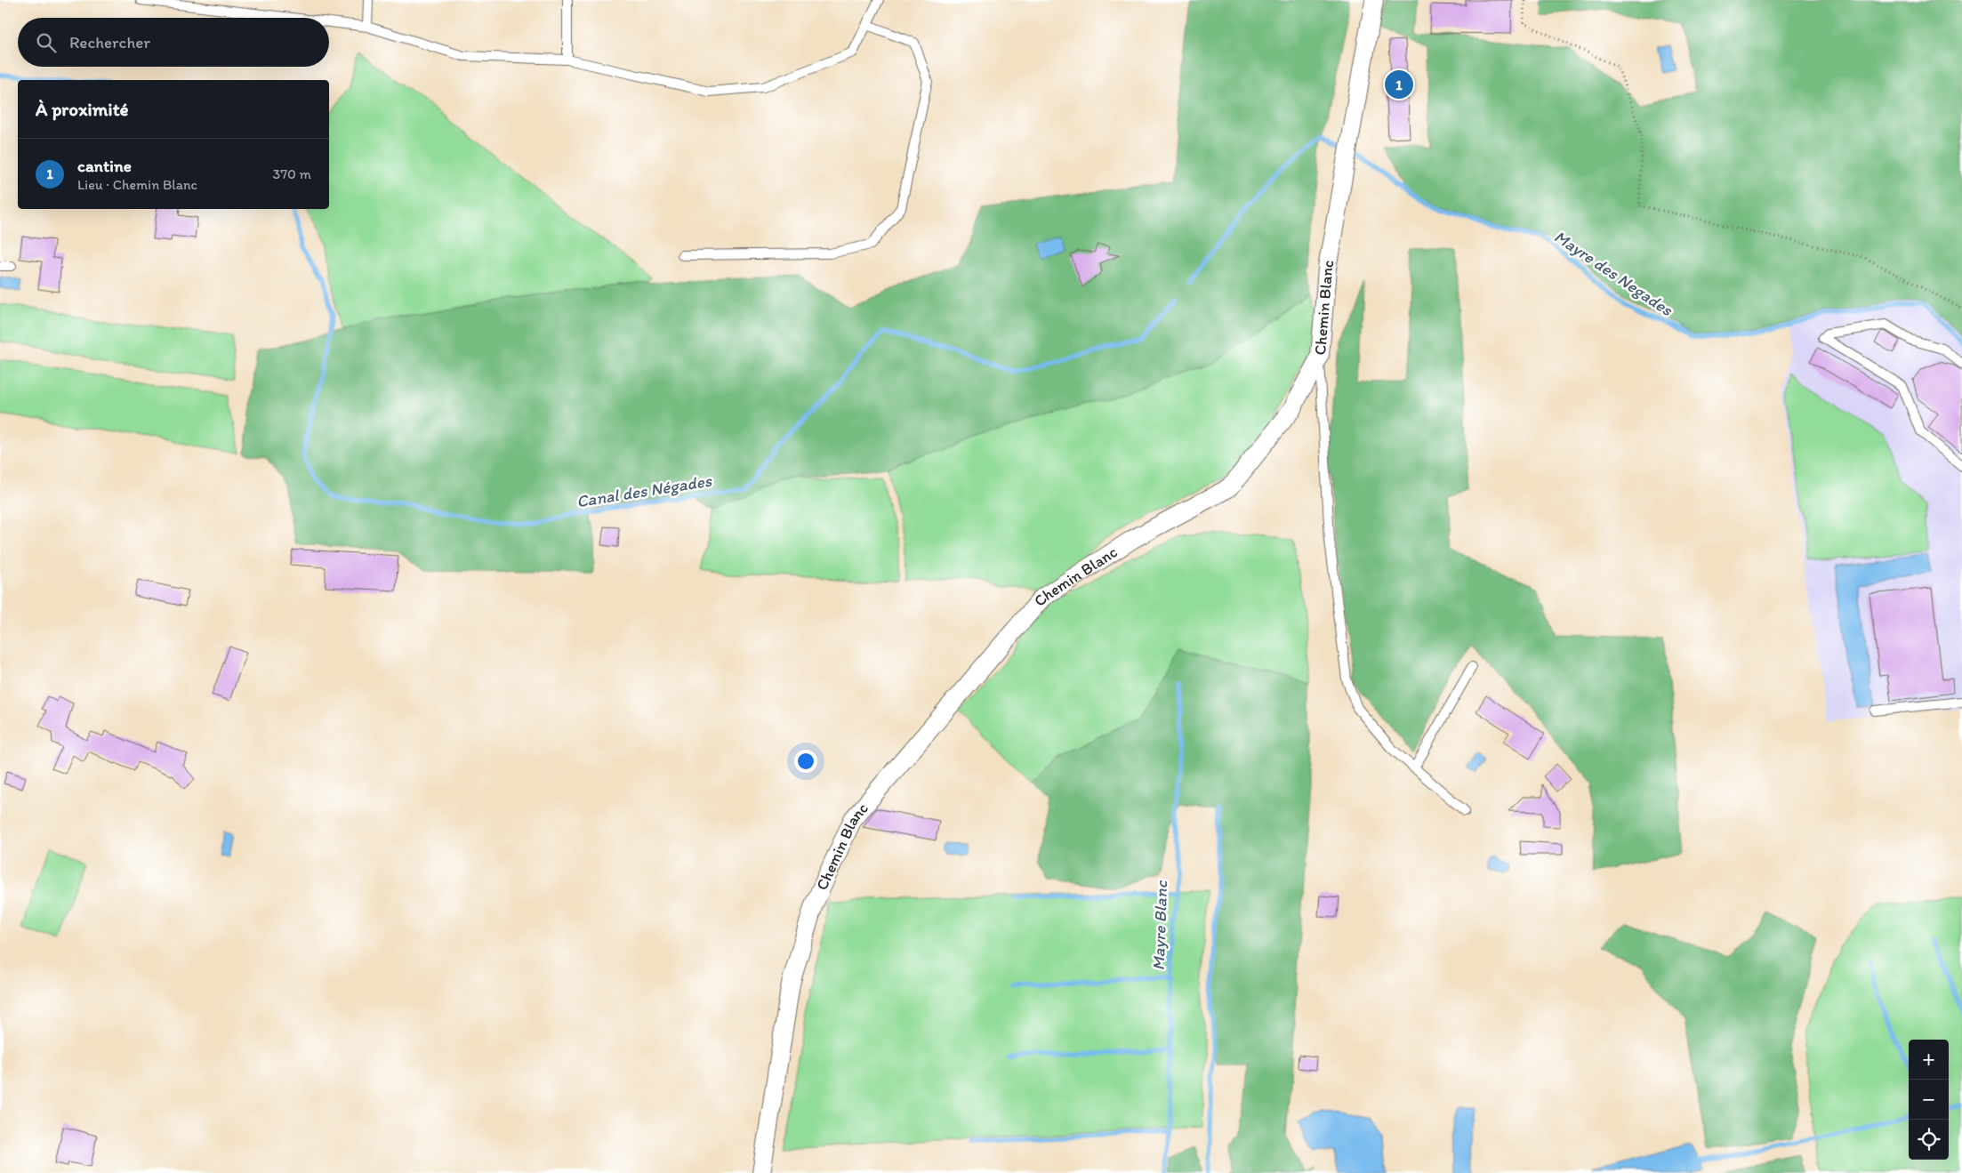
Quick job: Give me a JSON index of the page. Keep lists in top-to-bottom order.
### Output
{
  "streets": {
    "street": ["Chemin Blanc"]
  },
  "water": ["Mayre des Negades", "Canal des Négades", "Mayre Blanc"],
  "page": {
    "search": "Rechercher",
    "pins": "1",
    "heading": "À proximité",
    "list": [
      {
        "mark": "1",
        "name": "cantine",
        "note": "Lieu · Chemin Blanc",
        "value": "370 m"
      }
    ],
    "map_buttons": ["+", "−"]
  }
}
